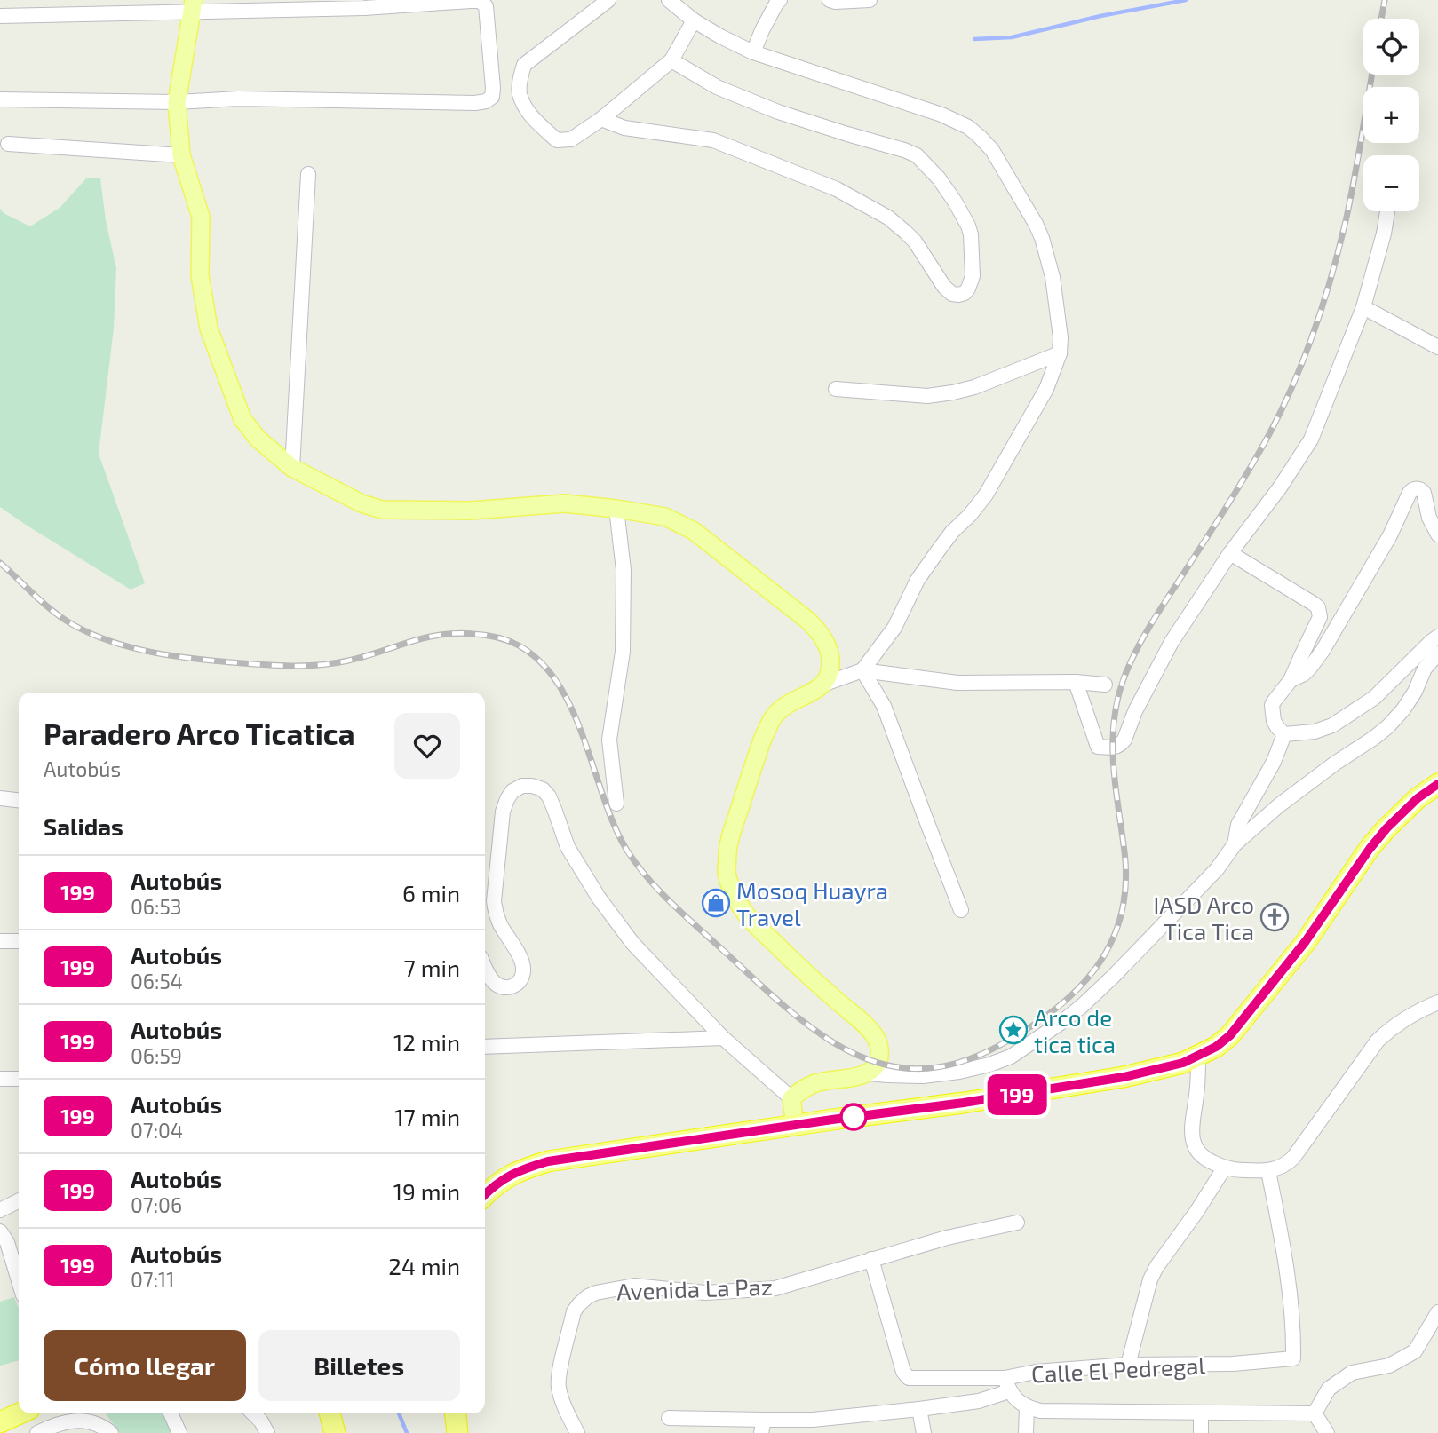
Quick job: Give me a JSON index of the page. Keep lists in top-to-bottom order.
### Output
{
  "streets": {
    "street": ["Avenida La Paz", "Calle El Pedregal"]
  },
  "places": {
    "shop": ["Mosoq Huayra Travel"],
    "church": ["IASD Arco Tica Tica"],
    "place": ["Arco de tica tica"]
  },
  "lines": ["bus line 199"],
  "page": {
    "on_map": "199",
    "map_buttons": ["+", "−"],
    "heading": [
      ["Paradero Arco Ticatica", "Autobús"],
      "Salidas"
    ],
    "list": [
      {
        "mark": "199",
        "name": "Autobús",
        "note": "06:53",
        "value": "6 min"
      },
      {
        "mark": "199",
        "name": "Autobús",
        "note": "06:54",
        "value": "7 min"
      },
      {
        "mark": "199",
        "name": "Autobús",
        "note": "06:59",
        "value": "12 min"
      },
      {
        "mark": "199",
        "name": "Autobús",
        "note": "07:04",
        "value": "17 min"
      },
      {
        "mark": "199",
        "name": "Autobús",
        "note": "07:06",
        "value": "19 min"
      },
      {
        "mark": "199",
        "name": "Autobús",
        "note": "07:11",
        "value": "24 min"
      }
    ],
    "buttons": ["Cómo llegar", "Billetes"]
  }
}
